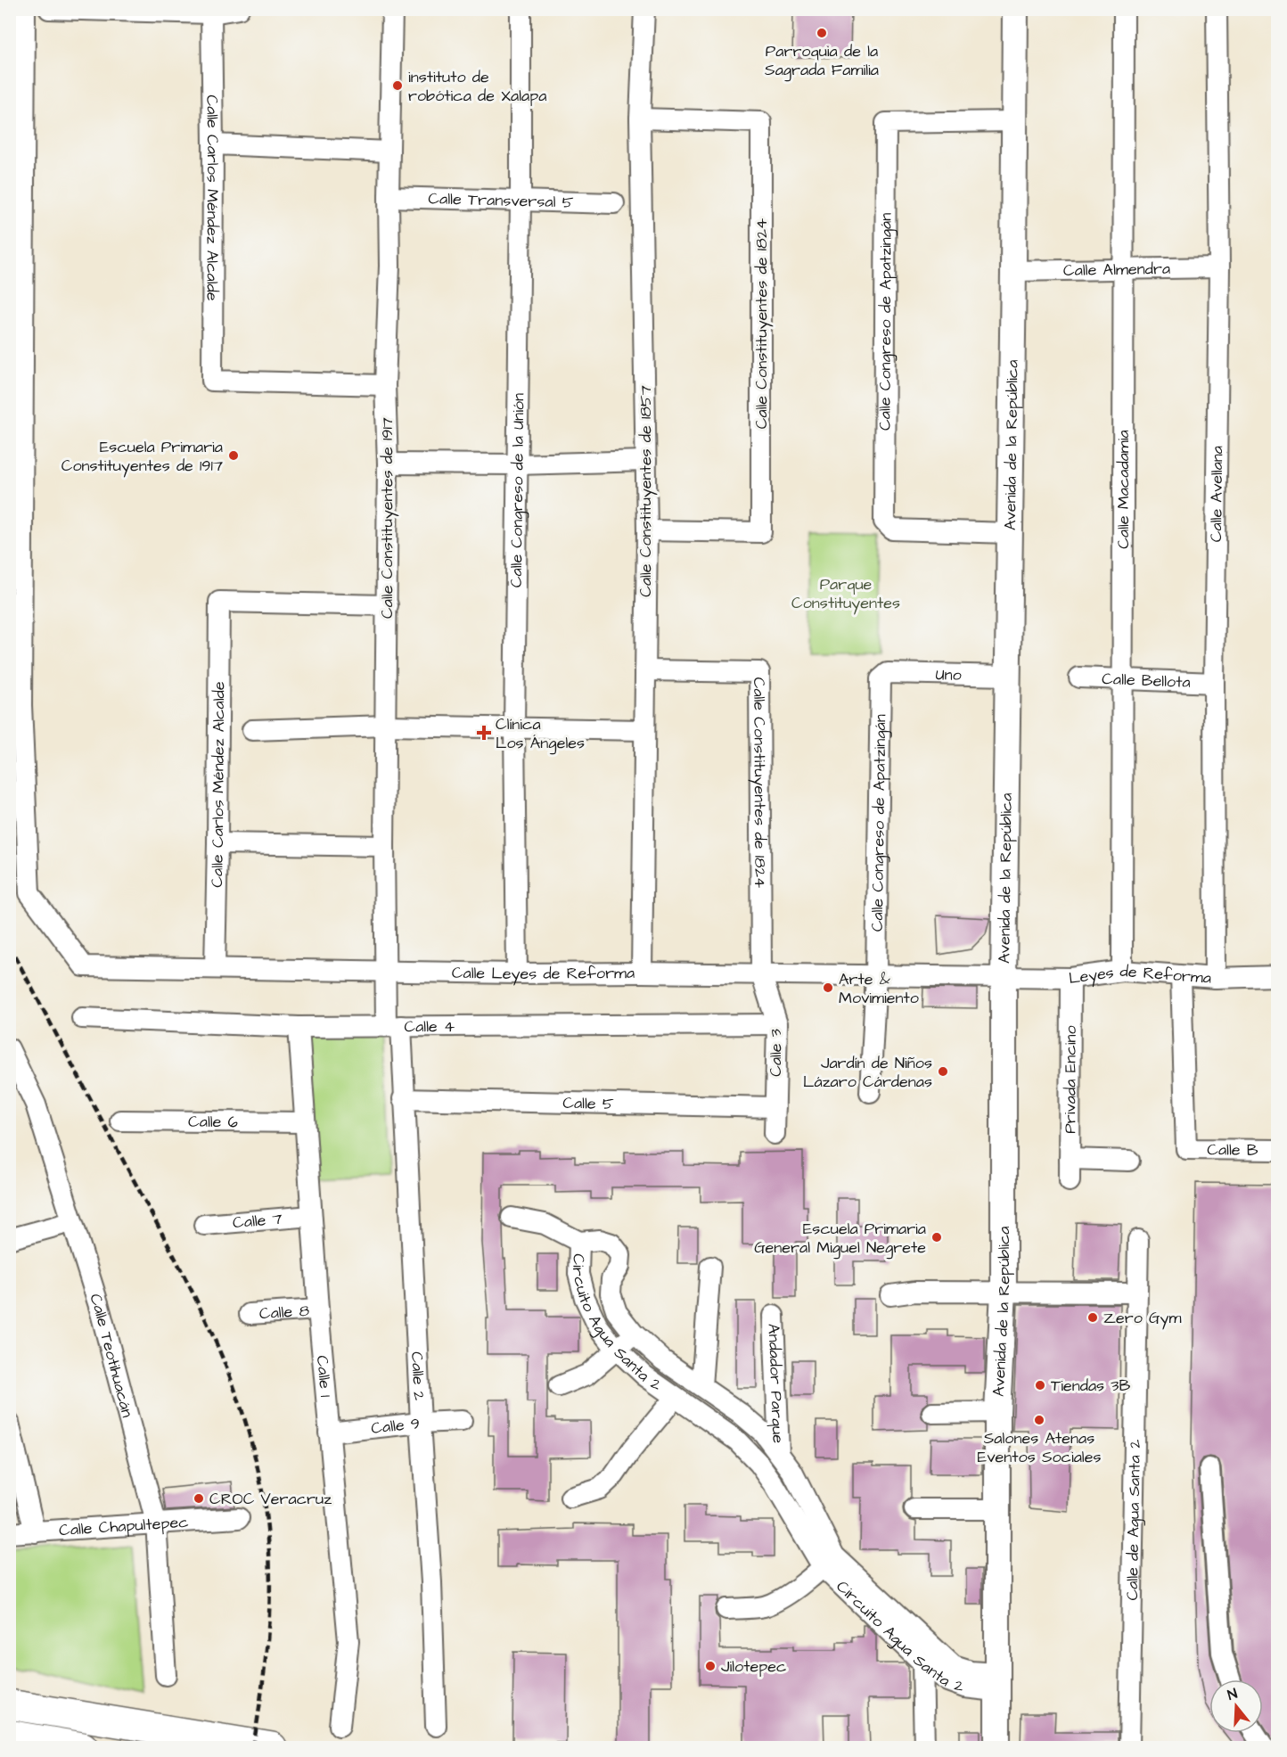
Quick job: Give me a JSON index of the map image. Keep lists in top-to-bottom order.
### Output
{
  "streets": {
    "main road": ["Avenida de la República"],
    "street": [
      "Calle Carlos Méndez Alcalde",
      "Calle Transversal 5",
      "Calle Almendra",
      "Calle Congreso de Apatzingán",
      "Calle Constituyentes de 1824",
      "Calle Macadamia",
      "Calle Congreso de la Unión",
      "Calle Constituyentes de 1857",
      "Calle Avellana",
      "Calle Constituyentes de 1917",
      "Uno",
      "Calle Bellota",
      "Calle Leyes de Reforma",
      "Leyes de Reforma",
      "Calle 4",
      "Calle 3",
      "Privada Encino",
      "Calle 5",
      "Calle 6",
      "Calle B",
      "Calle 7",
      "Calle 8",
      "Circuito Agua Santa 2",
      "Calle Teotihuacán",
      "Calle 2",
      "Calle 1",
      "Andador Parque",
      "Calle 9",
      "Calle de Agua Santa 2",
      "Calle Chapultepec"
    ]
  },
  "crossings": [
    ["Calle Carlos Méndez Alcalde", "Calle Constituyentes de 1917"],
    ["Calle Carlos Méndez Alcalde", "Calle Leyes de Reforma"],
    ["Calle Transversal 5", "Calle Congreso de la Unión"],
    ["Calle Transversal 5", "Calle Constituyentes de 1917"],
    ["Calle Almendra", "Avenida de la República"],
    ["Calle Almendra", "Calle Macadamia"],
    ["Calle Almendra", "Calle Avellana"],
    ["Calle Congreso de Apatzingán", "Avenida de la República"],
    ["Calle Congreso de Apatzingán", "Uno"],
    ["Calle Congreso de Apatzingán", "Calle Leyes de Reforma"],
    ["Calle Constituyentes de 1824", "Calle Constituyentes de 1857"],
    ["Calle Constituyentes de 1824", "Calle Leyes de Reforma"],
    ["Calle Constituyentes de 1824", "Calle 3"],
    ["Avenida de la República", "Uno"],
    ["Avenida de la República", "Calle Leyes de Reforma"],
    ["Avenida de la República", "Leyes de Reforma"],
    ["Avenida de la República", "Circuito Agua Santa 2"],
    ["Calle Macadamia", "Calle Bellota"],
    ["Calle Macadamia", "Leyes de Reforma"],
    ["Calle Congreso de la Unión", "Calle Leyes de Reforma"],
    ["Calle Constituyentes de 1857", "Calle Leyes de Reforma"],
    ["Calle Avellana", "Calle Bellota"],
    ["Calle Avellana", "Leyes de Reforma"],
    ["Calle Constituyentes de 1917", "Calle Leyes de Reforma"],
    ["Calle Constituyentes de 1917", "Calle 4"],
    ["Calle Constituyentes de 1917", "Calle 2"],
    ["Calle Leyes de Reforma", "Leyes de Reforma"],
    ["Calle Leyes de Reforma", "Calle 3"],
    ["Leyes de Reforma", "Privada Encino"],
    ["Leyes de Reforma", "Calle B"],
    ["Calle 4", "Calle 3"],
    ["Calle 4", "Calle 2"],
    ["Calle 4", "Calle 1"],
    ["Calle 3", "Calle 5"],
    ["Calle 5", "Calle 2"],
    ["Calle 6", "Calle 1"],
    ["Calle 7", "Calle 1"],
    ["Calle 8", "Calle 1"],
    ["Circuito Agua Santa 2", "Andador Parque"],
    ["Calle Teotihuacán", "Calle Chapultepec"],
    ["Calle 2", "Calle 9"],
    ["Calle 1", "Calle 9"]
  ],
  "parks": ["Parque Constituyentes"],
  "places": {
    "other": [
      "Parroquia de la Sagrada Familia",
      "instituto de robótica de Xalapa",
      "Escuela Primaria Constituyentes de 1917",
      "Arte & Movimiento",
      "Jardín de Niños Lázaro Cárdenas",
      "Escuela Primaria General Miguel Negrete",
      "Zero Gym",
      "Tiendas 3B",
      "Salones Atenas Eventos Sociales",
      "CROC Veracruz",
      "Jilotepec"
    ],
    "health": ["Clínica Los Ángeles"]
  },
  "north": "top"
}
